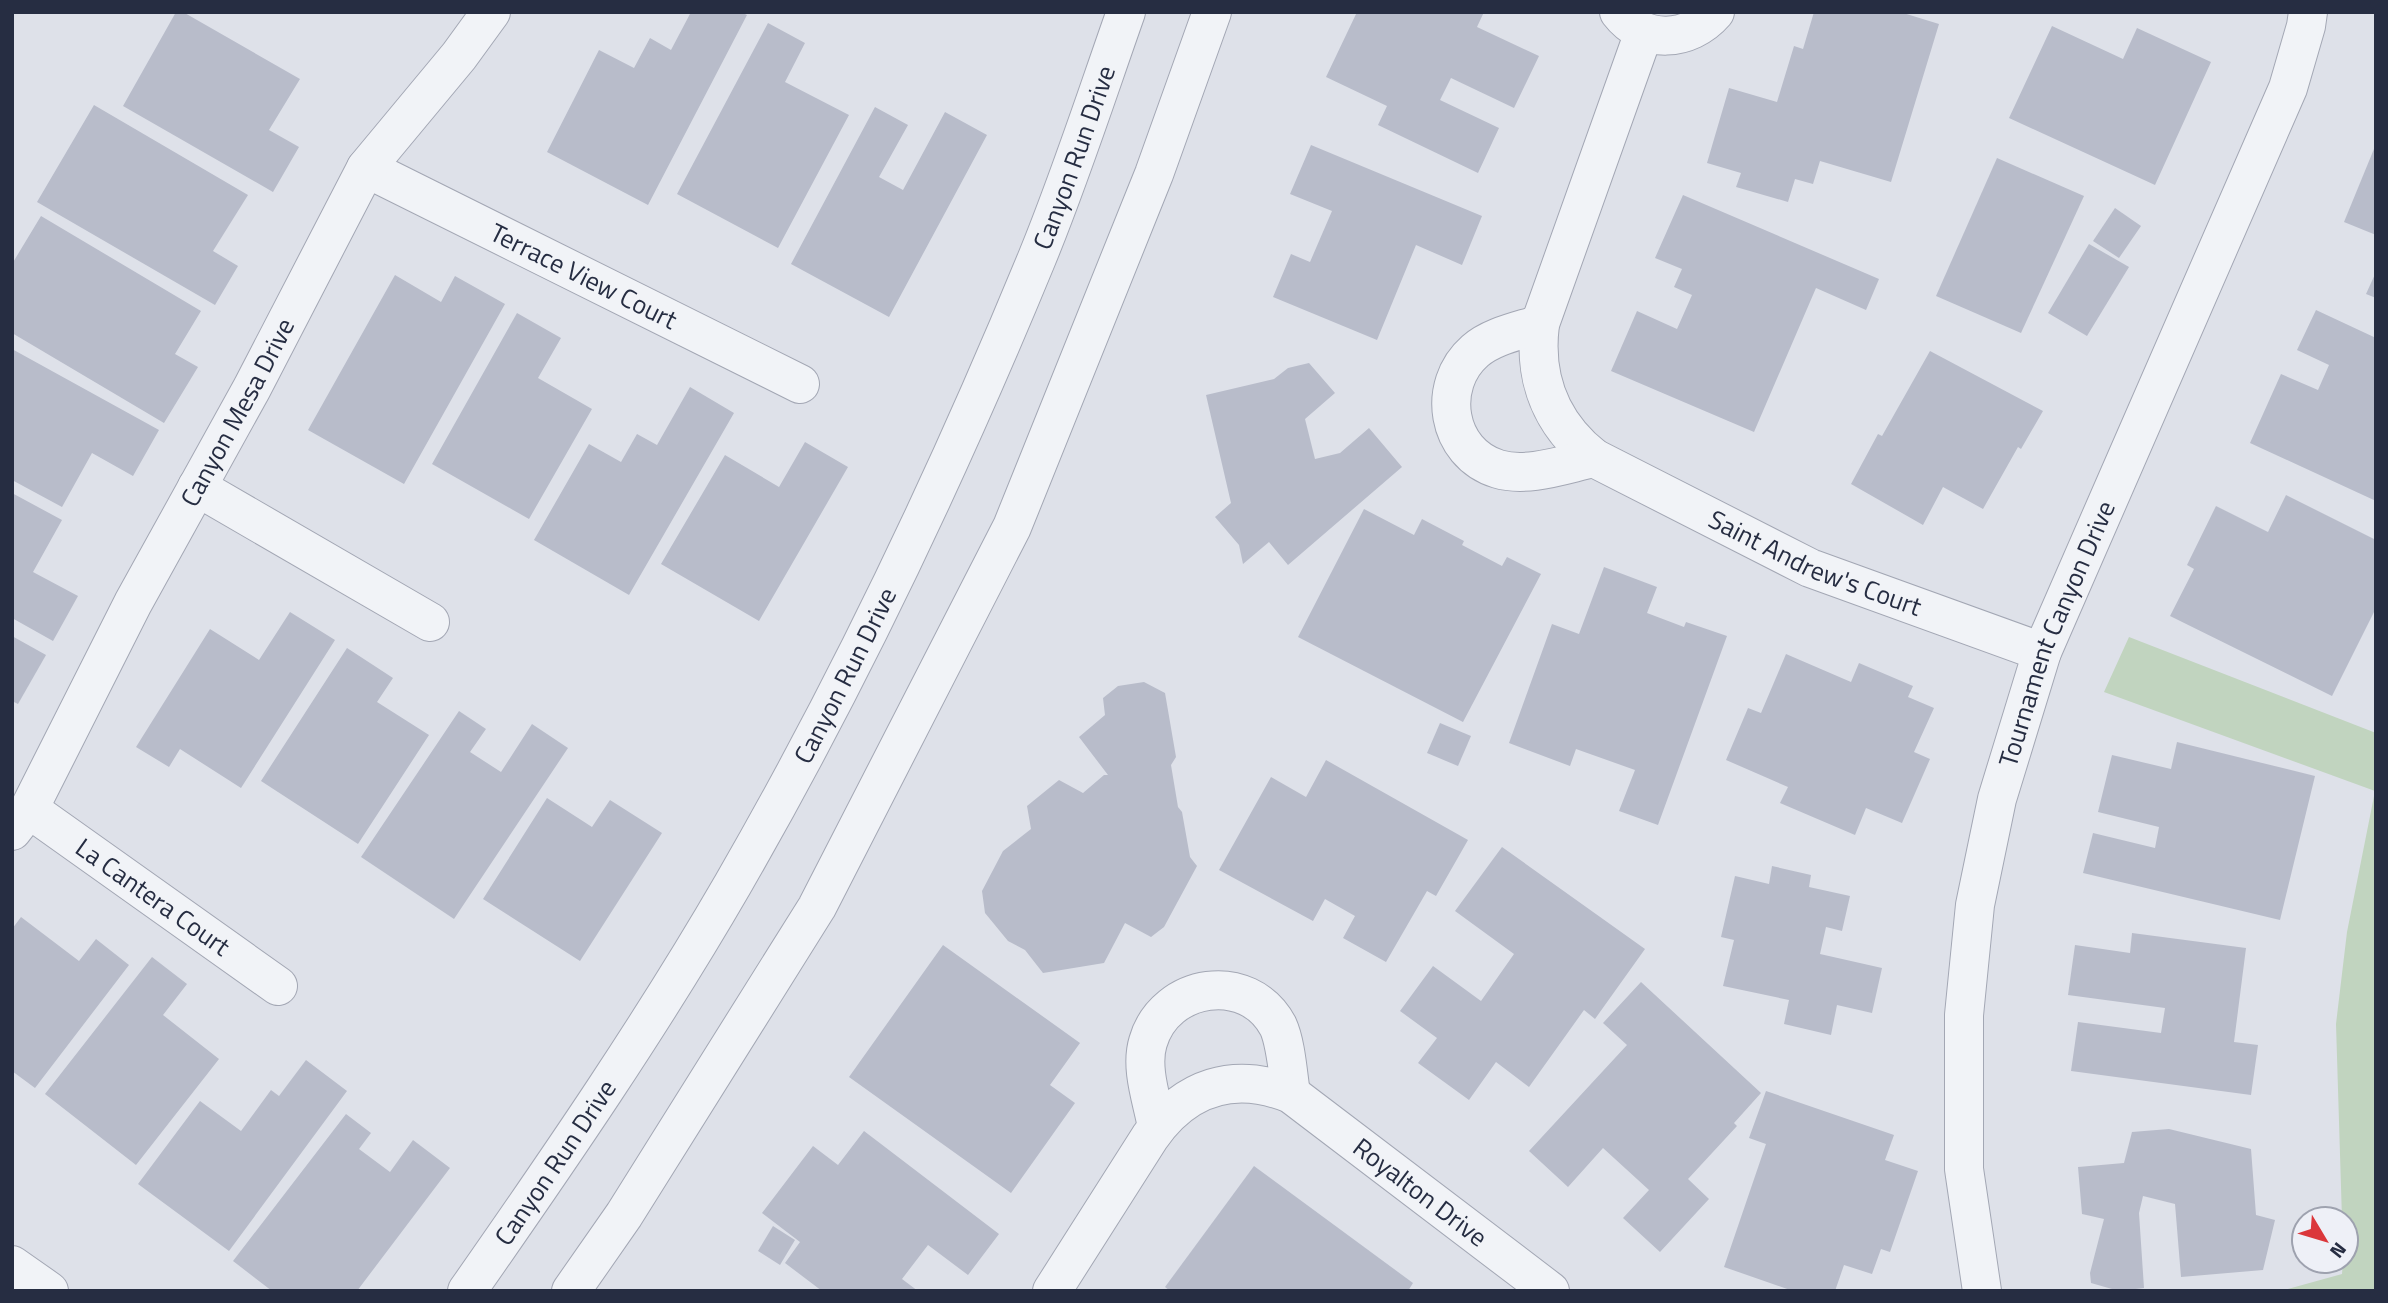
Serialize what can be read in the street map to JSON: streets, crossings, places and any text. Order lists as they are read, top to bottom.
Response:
{
  "streets": {
    "street": [
      "Canyon Run Drive",
      "Terrace View Court",
      "Canyon Mesa Drive",
      "Saint Andrew's Court",
      "Tournament Canyon Drive",
      "La Cantera Court",
      "Royalton Drive"
    ]
  },
  "crossings": [
    ["Terrace View Court", "Canyon Mesa Drive"],
    ["Canyon Mesa Drive", "La Cantera Court"],
    ["Saint Andrew's Court", "Tournament Canyon Drive"]
  ],
  "north": "bottom right"
}
